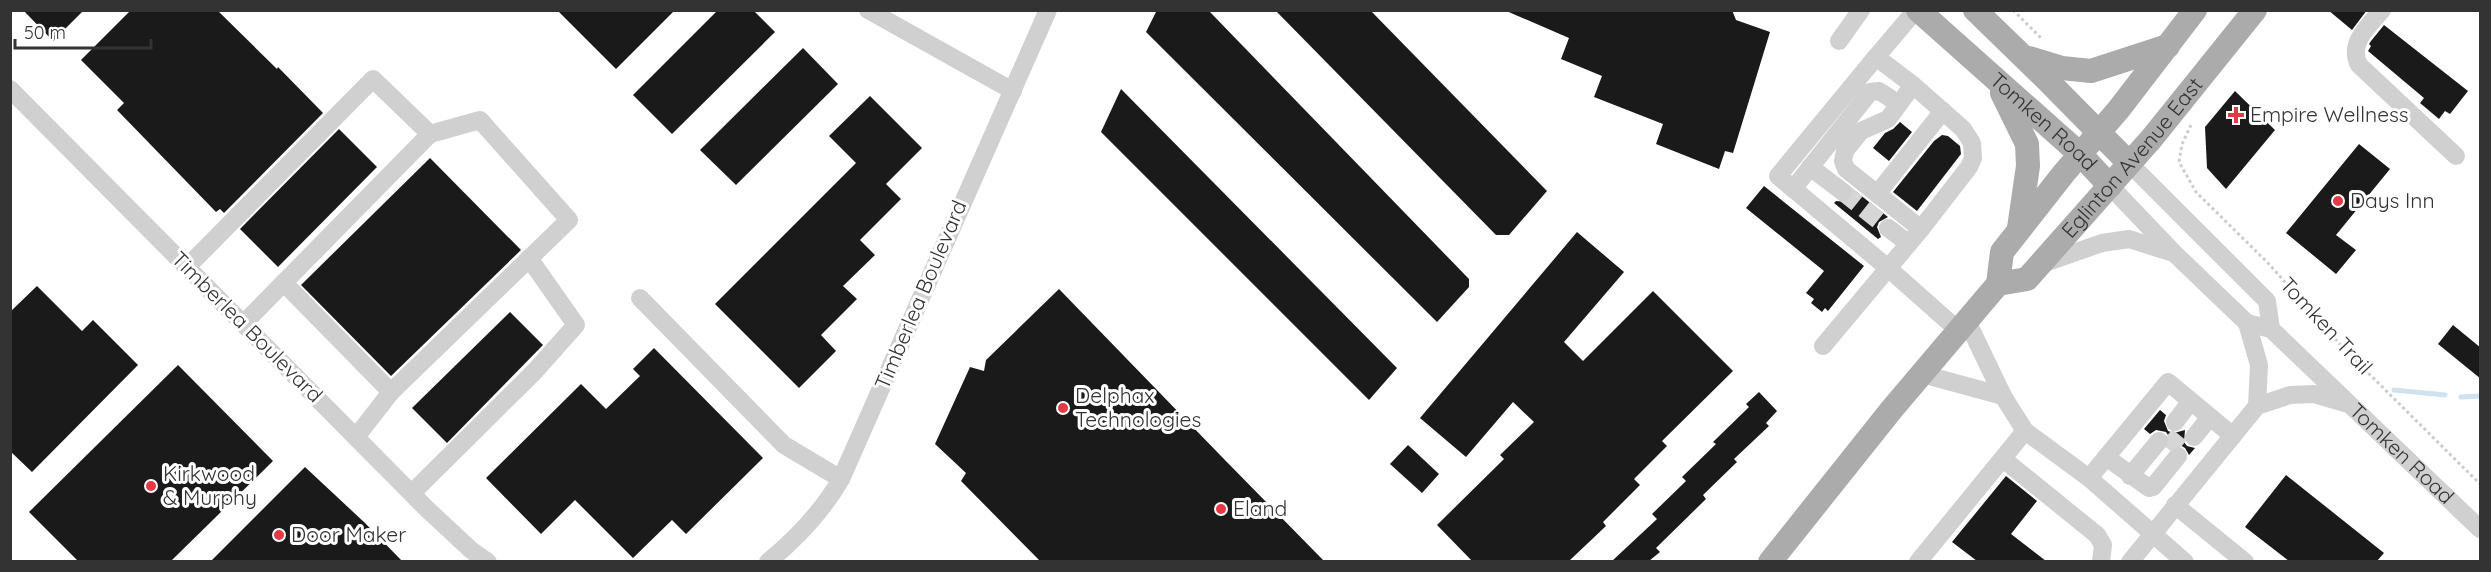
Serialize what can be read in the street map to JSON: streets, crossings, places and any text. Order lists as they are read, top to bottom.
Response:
{
  "streets": {
    "main road": ["Tomken Road", "Eglinton Avenue East"],
    "street": ["Timberlea Boulevard"],
    "path": ["Tomken Trail"]
  },
  "crossings": [
    ["Tomken Road", "Eglinton Avenue East"]
  ],
  "places": {
    "health": ["Empire Wellness"],
    "other": [
      "Days Inn",
      "Delphax Technologies",
      "Kirkwood & Murphy",
      "Eland",
      "Door Maker"
    ]
  },
  "scale_bar": "50 m"
}
